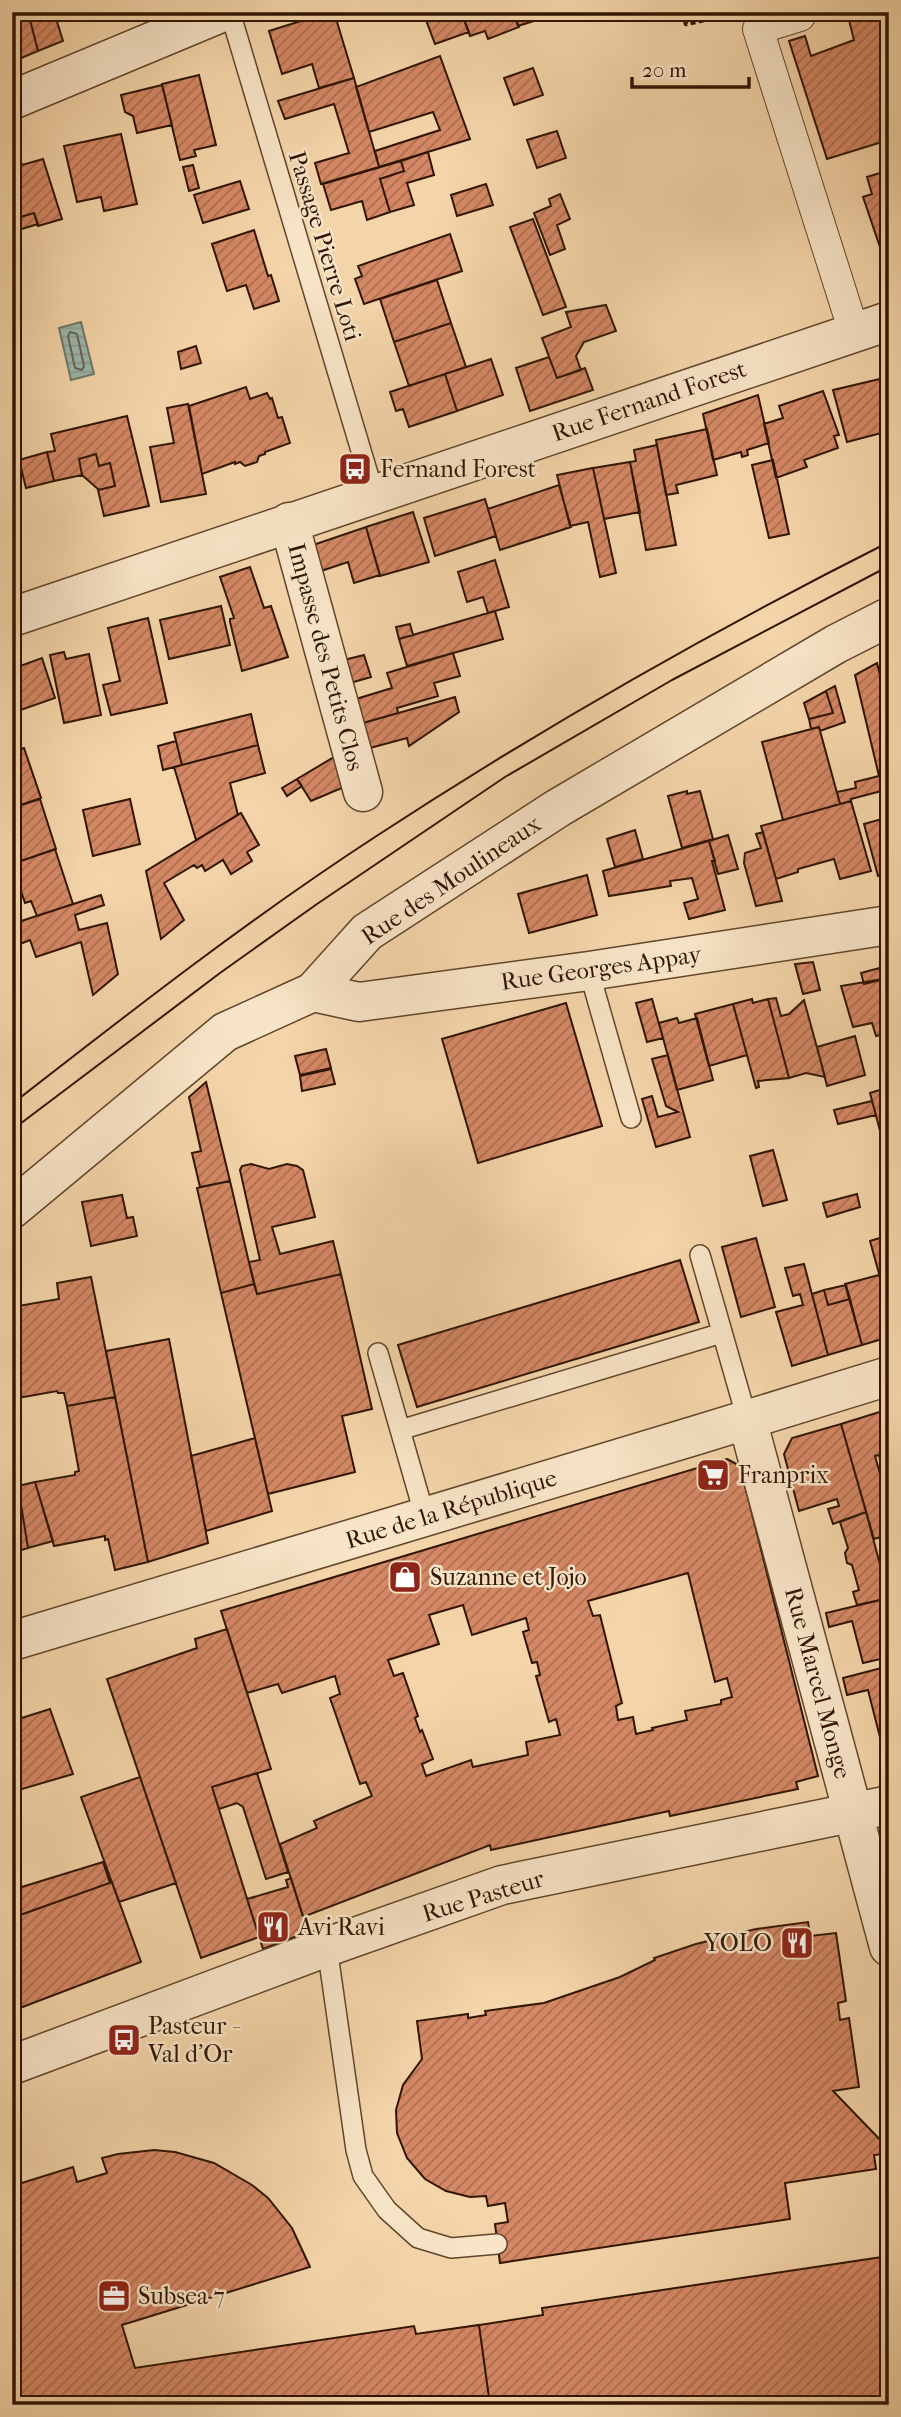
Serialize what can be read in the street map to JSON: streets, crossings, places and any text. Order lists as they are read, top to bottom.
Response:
{
  "streets": {
    "street": [
      "Rue Fernand Forest",
      "Impasse des Petits Clos",
      "Rue des Moulineaux",
      "Rue Georges Appay",
      "Rue de la République",
      "Rue Marcel Monge",
      "Rue Pasteur"
    ],
    "lane": ["Passage Pierre Loti"]
  },
  "crossings": [
    ["Passage Pierre Loti", "Rue Fernand Forest"],
    ["Rue Fernand Forest", "Impasse des Petits Clos"],
    ["Rue des Moulineaux", "Rue Georges Appay"],
    ["Rue de la République", "Rue Marcel Monge"],
    ["Rue Marcel Monge", "Rue Pasteur"]
  ],
  "places": {
    "bus stop": ["Fernand Forest", "Pasteur - Val d'Or"],
    "supermarket": ["Franprix"],
    "shop": ["Suzanne et Jojo"],
    "restaurant": ["Avi Ravi", "YOLO"],
    "office": ["Subsea 7"]
  },
  "scale_bar": "20 m"
}
